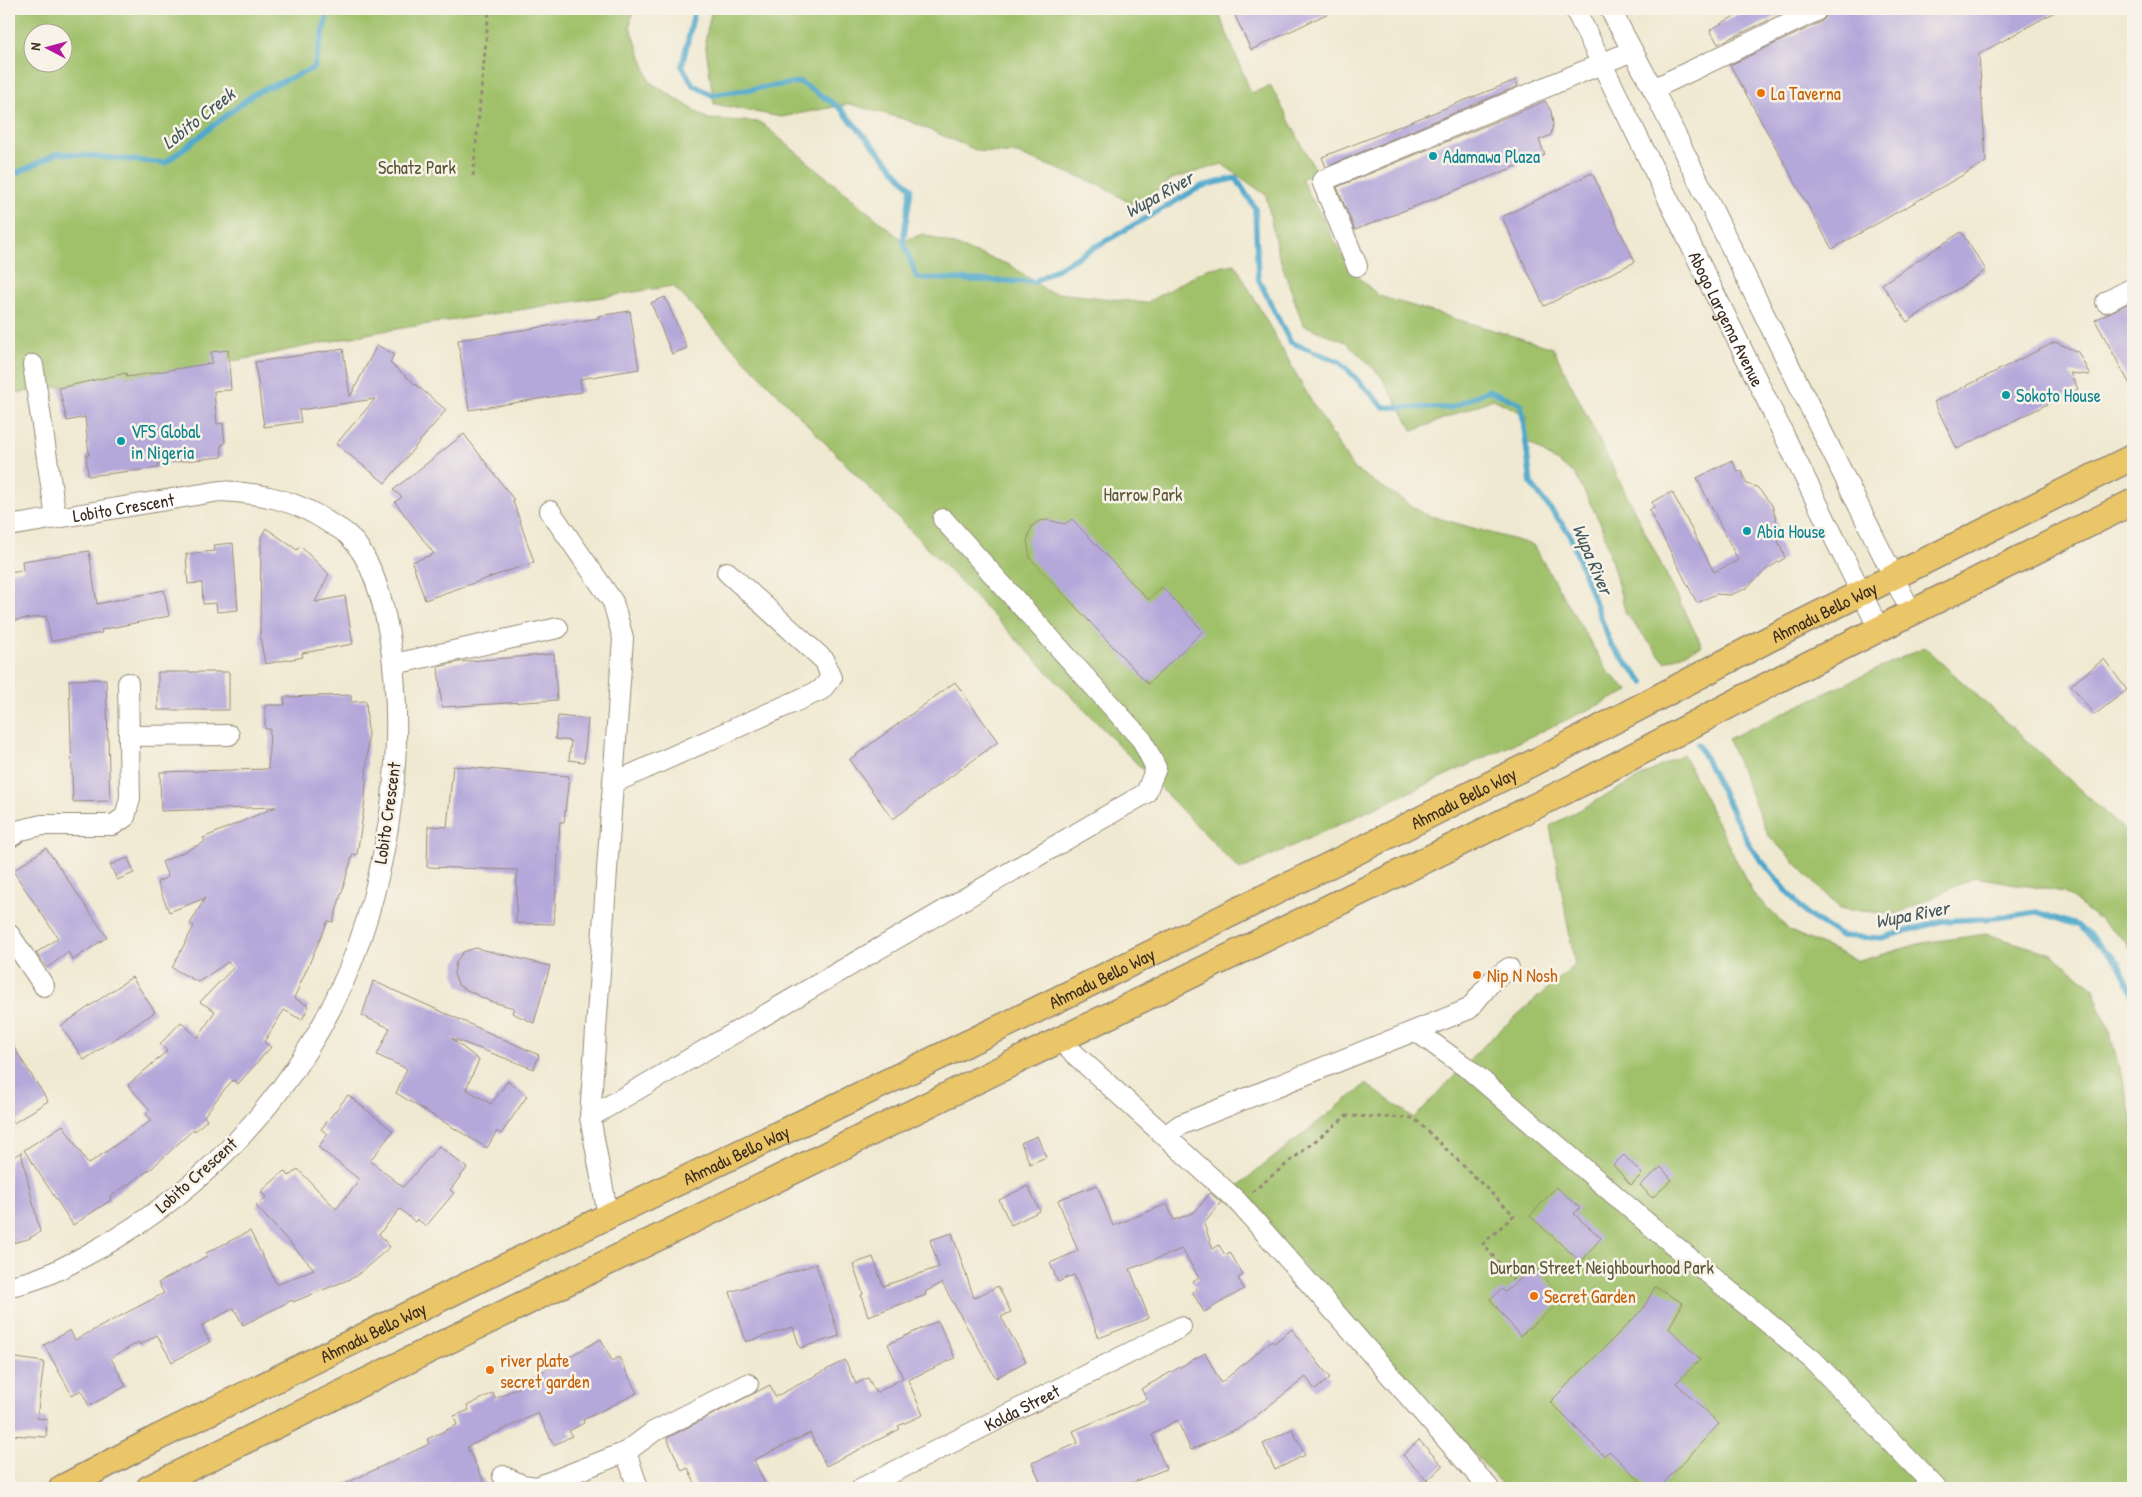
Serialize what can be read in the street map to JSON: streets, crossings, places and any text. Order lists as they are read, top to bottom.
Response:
{
  "streets": {
    "main road": ["Ahmadu Bello Way"],
    "street": ["Abogo Largema Avenue", "Lobito Crescent", "Kolda Street"]
  },
  "crossings": [
    ["Abogo Largema Avenue", "Ahmadu Bello Way"]
  ],
  "water": ["Lobito Creek", "Wupa River"],
  "parks": ["Schatz Park", "Harrow Park", "Durban Street Neighbourhood Park"],
  "places": [
    "La Taverna",
    "Adamawa Plaza",
    "Sokoto House",
    "VFS Global in Nigeria",
    "Abia House",
    "Nip N Nosh",
    "Secret Garden",
    "river plate secret garden"
  ],
  "north": "left"
}
